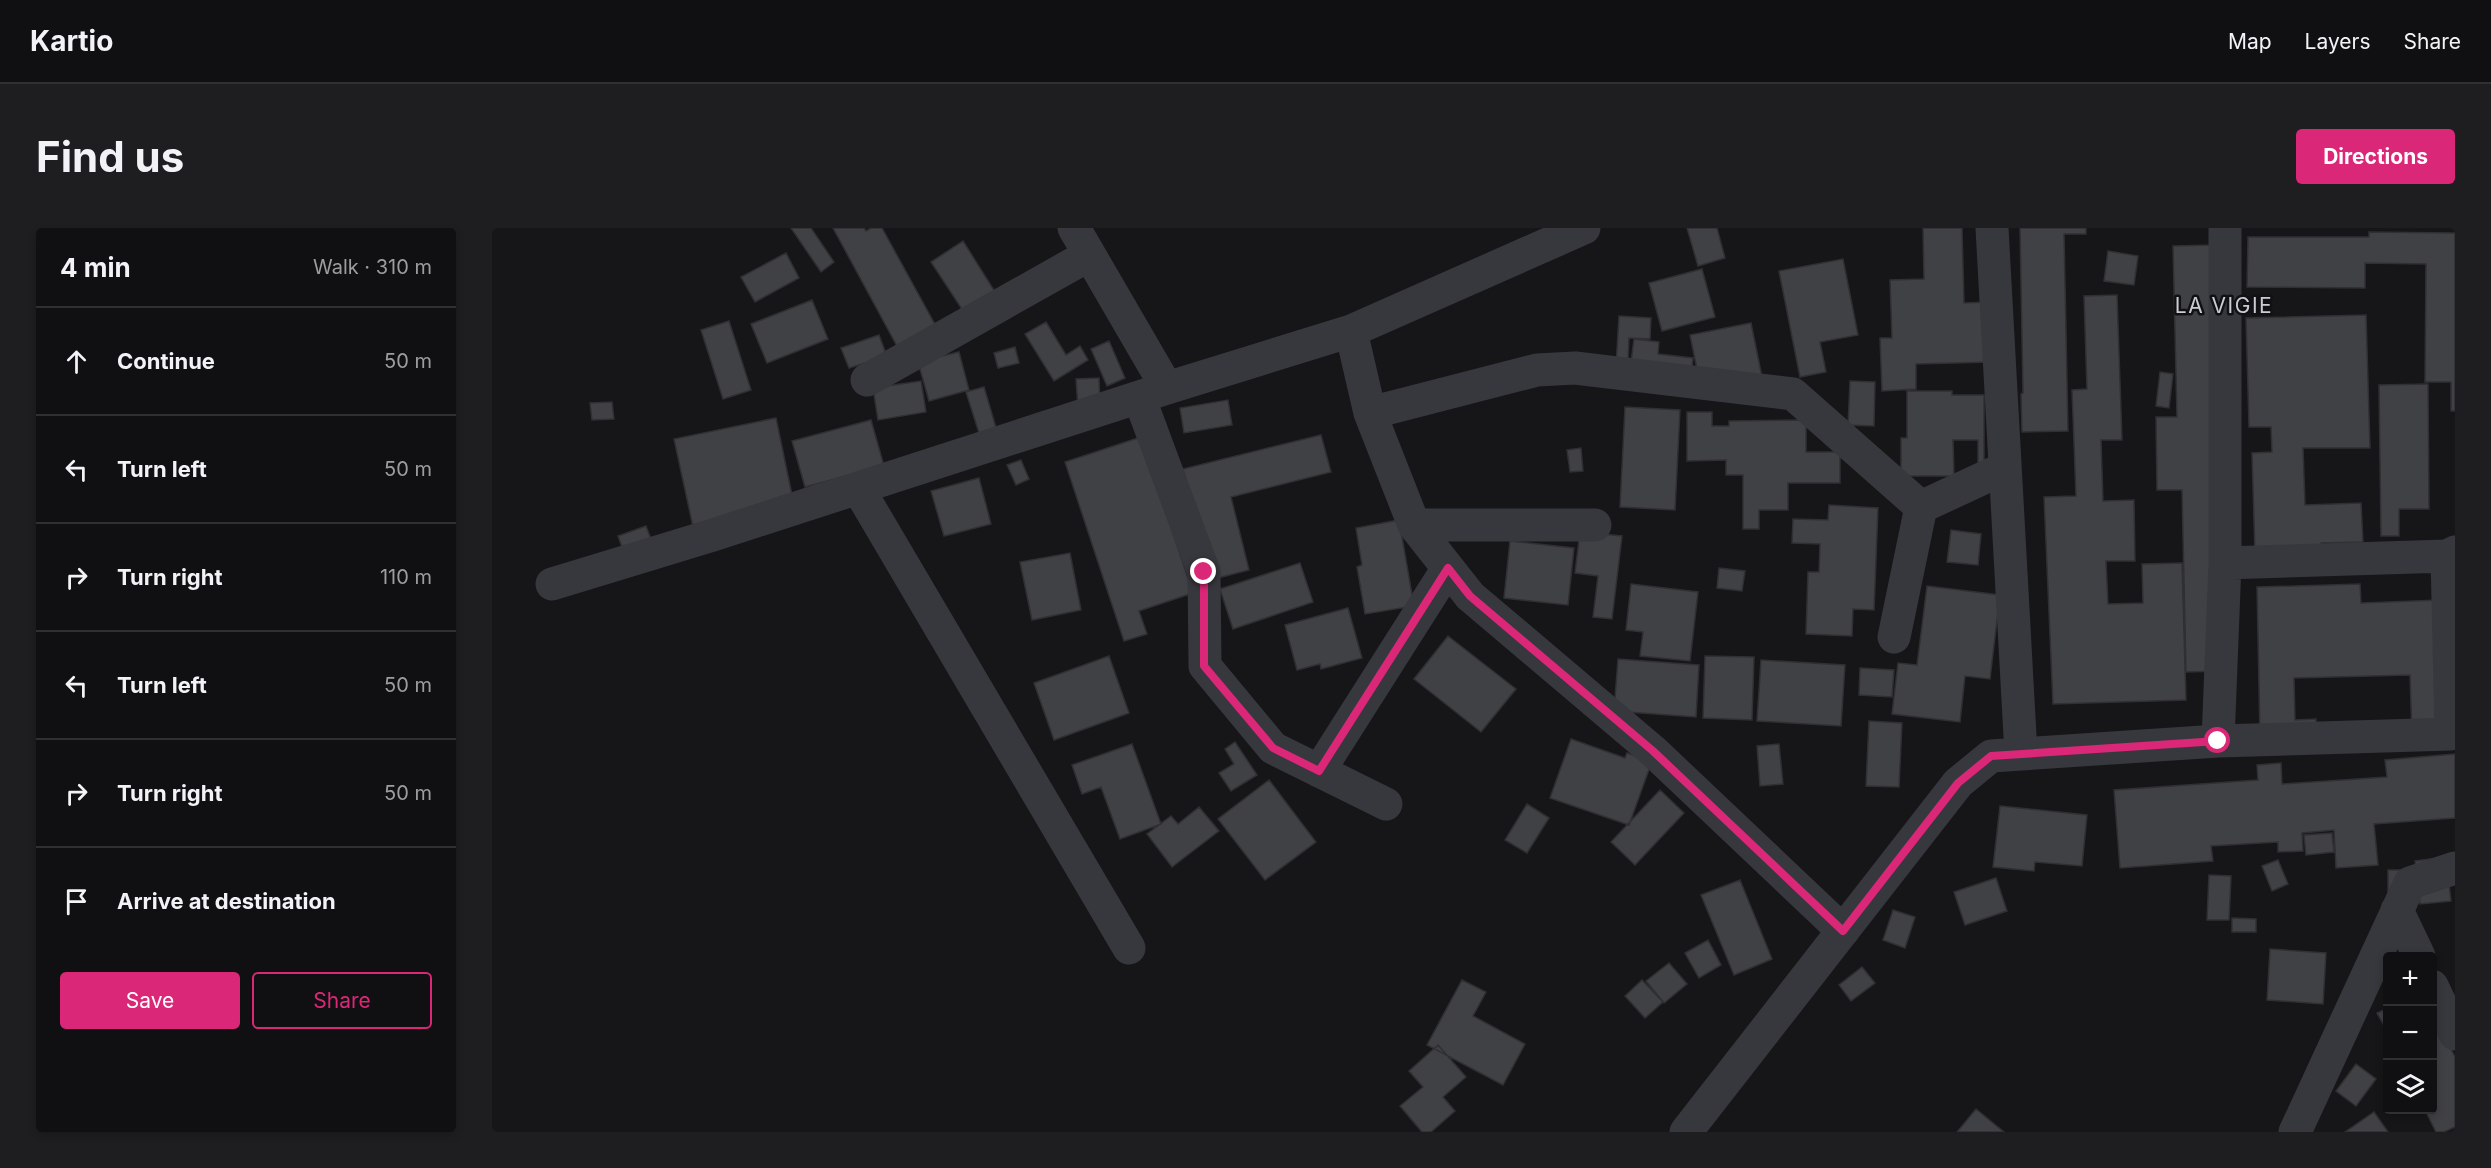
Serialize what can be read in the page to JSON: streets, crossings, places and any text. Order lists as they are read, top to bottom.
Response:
{
  "districts": ["LA VIGIE"],
  "page": {
    "header": "Kartio",
    "nav": ["Map", "Layers", "Share"],
    "buttons": [
      "Directions",
      ["Save", "Share"]
    ],
    "title": "Find us",
    "heading": ["4 min", "Walk · 310 m"],
    "list": [
      ["Continue", "50 m"],
      ["Turn left", "50 m"],
      ["Turn right", "110 m"],
      ["Turn left", "50 m"],
      ["Turn right", "50 m"],
      "Arrive at destination"
    ],
    "map_buttons": ["+", "−"]
  }
}
